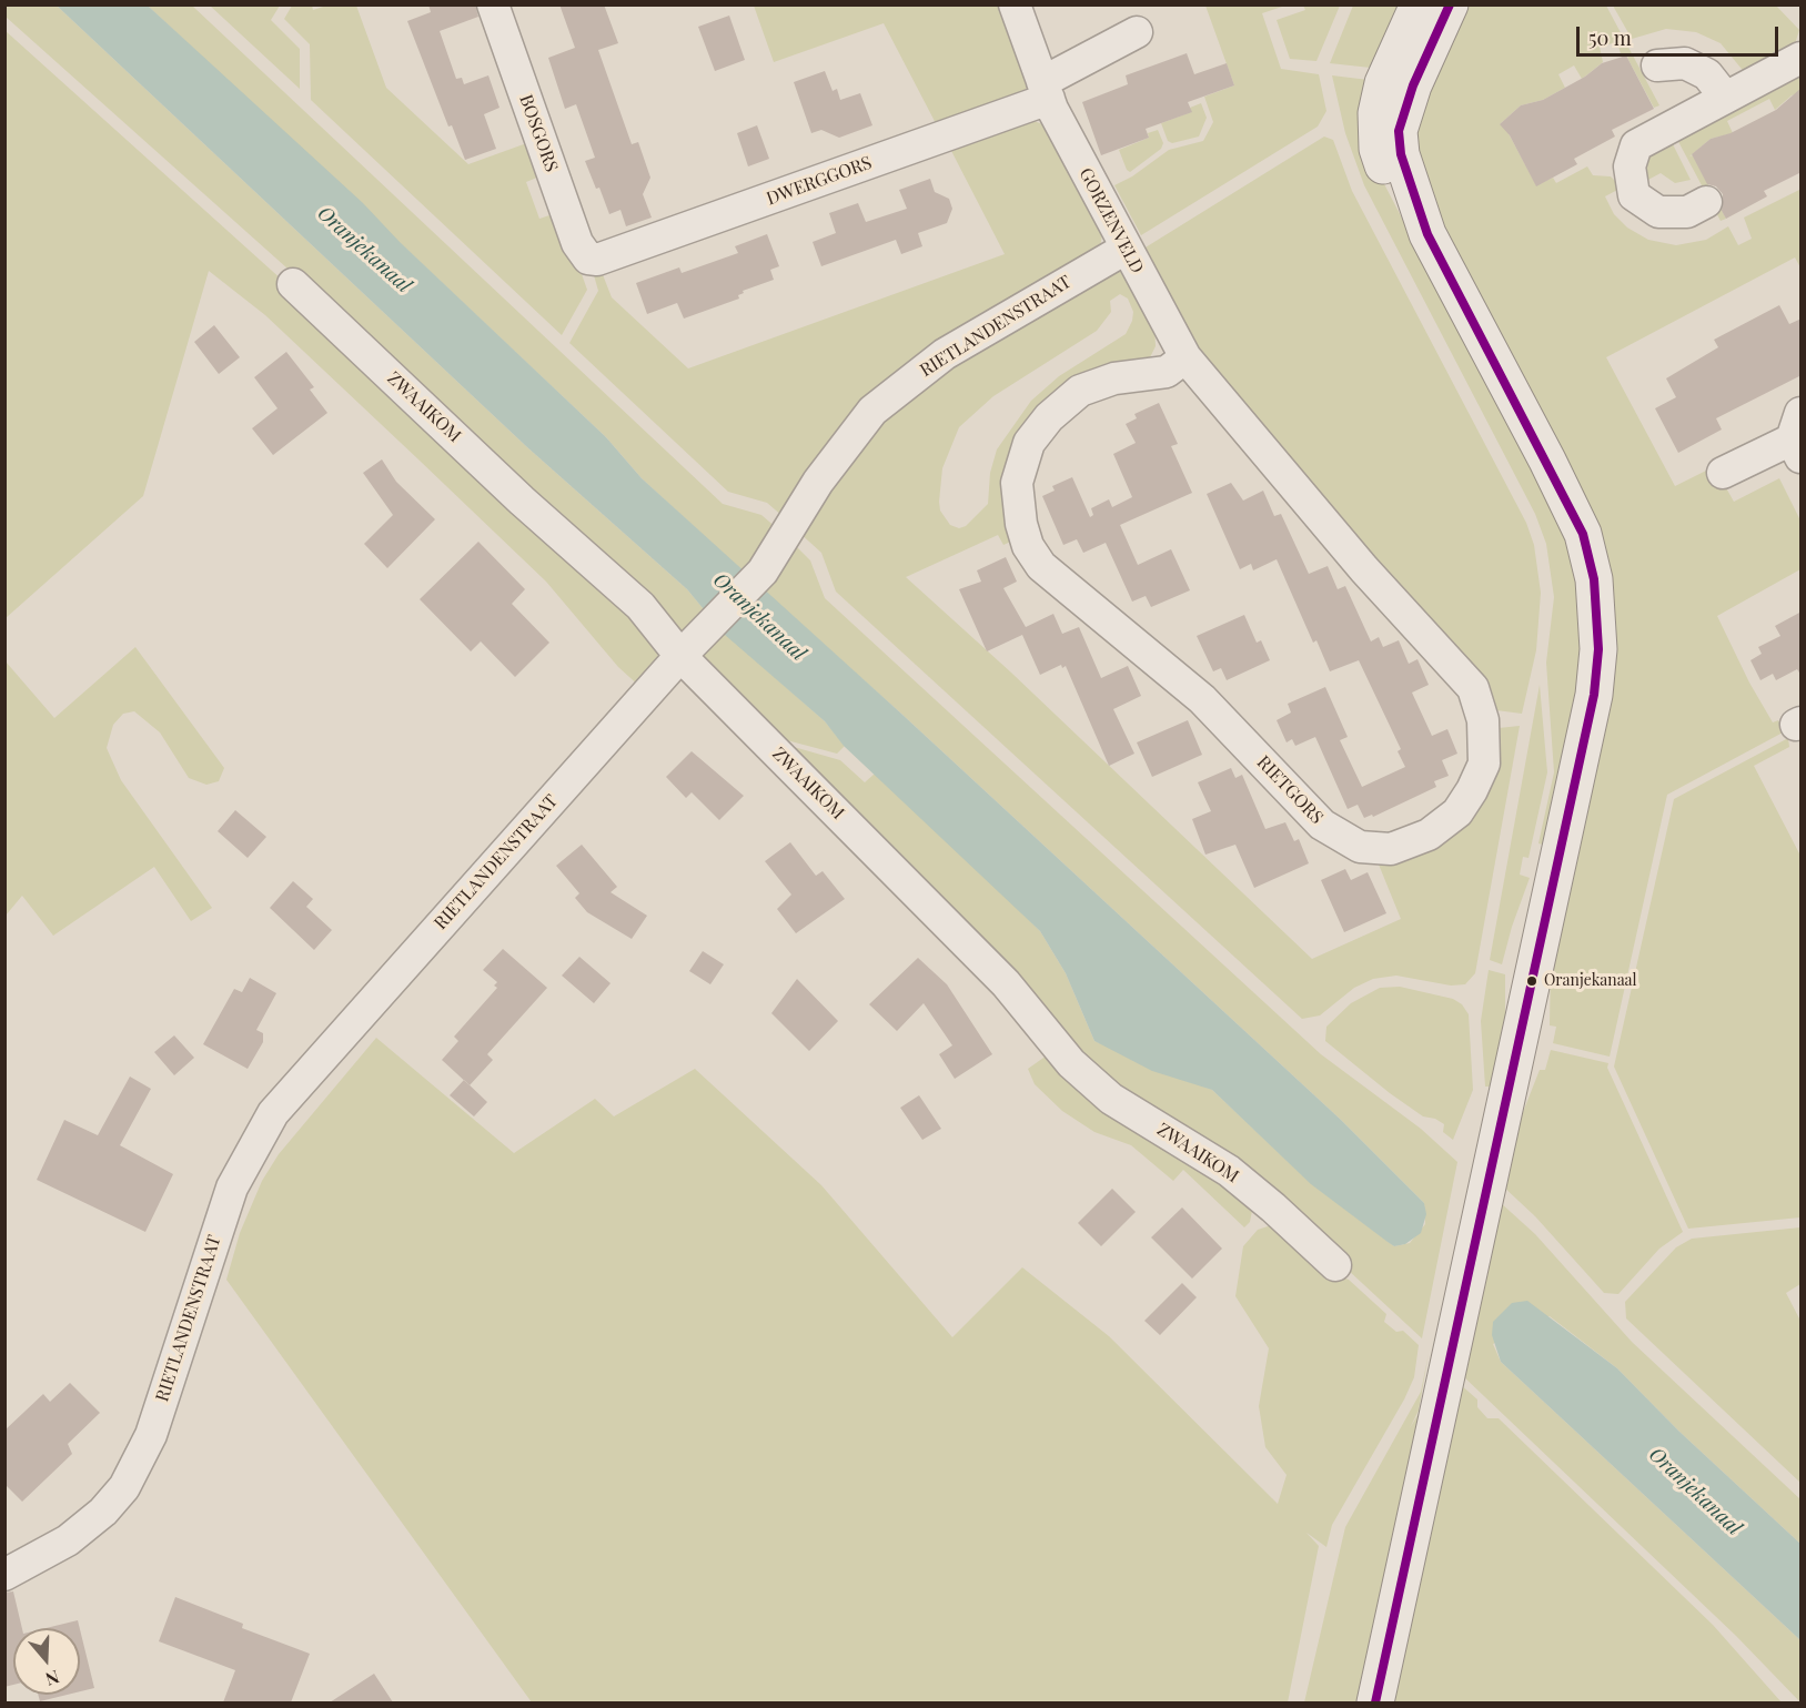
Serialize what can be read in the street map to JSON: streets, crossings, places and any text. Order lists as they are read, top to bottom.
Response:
{
  "streets": {
    "street": [
      "BOSGORS",
      "DWERGGORS",
      "GORZENVELD",
      "RIETLANDENSTRAAT",
      "ZWAAIKOM",
      "RIETGORS"
    ]
  },
  "crossings": [
    ["BOSGORS", "DWERGGORS"],
    ["DWERGGORS", "GORZENVELD"],
    ["GORZENVELD", "RIETLANDENSTRAAT"],
    ["GORZENVELD", "RIETGORS"],
    ["RIETLANDENSTRAAT", "ZWAAIKOM"]
  ],
  "water": ["Oranjekanaal"],
  "places": ["Oranjekanaal"],
  "scale_bar": "50 m",
  "north": "bottom"
}
